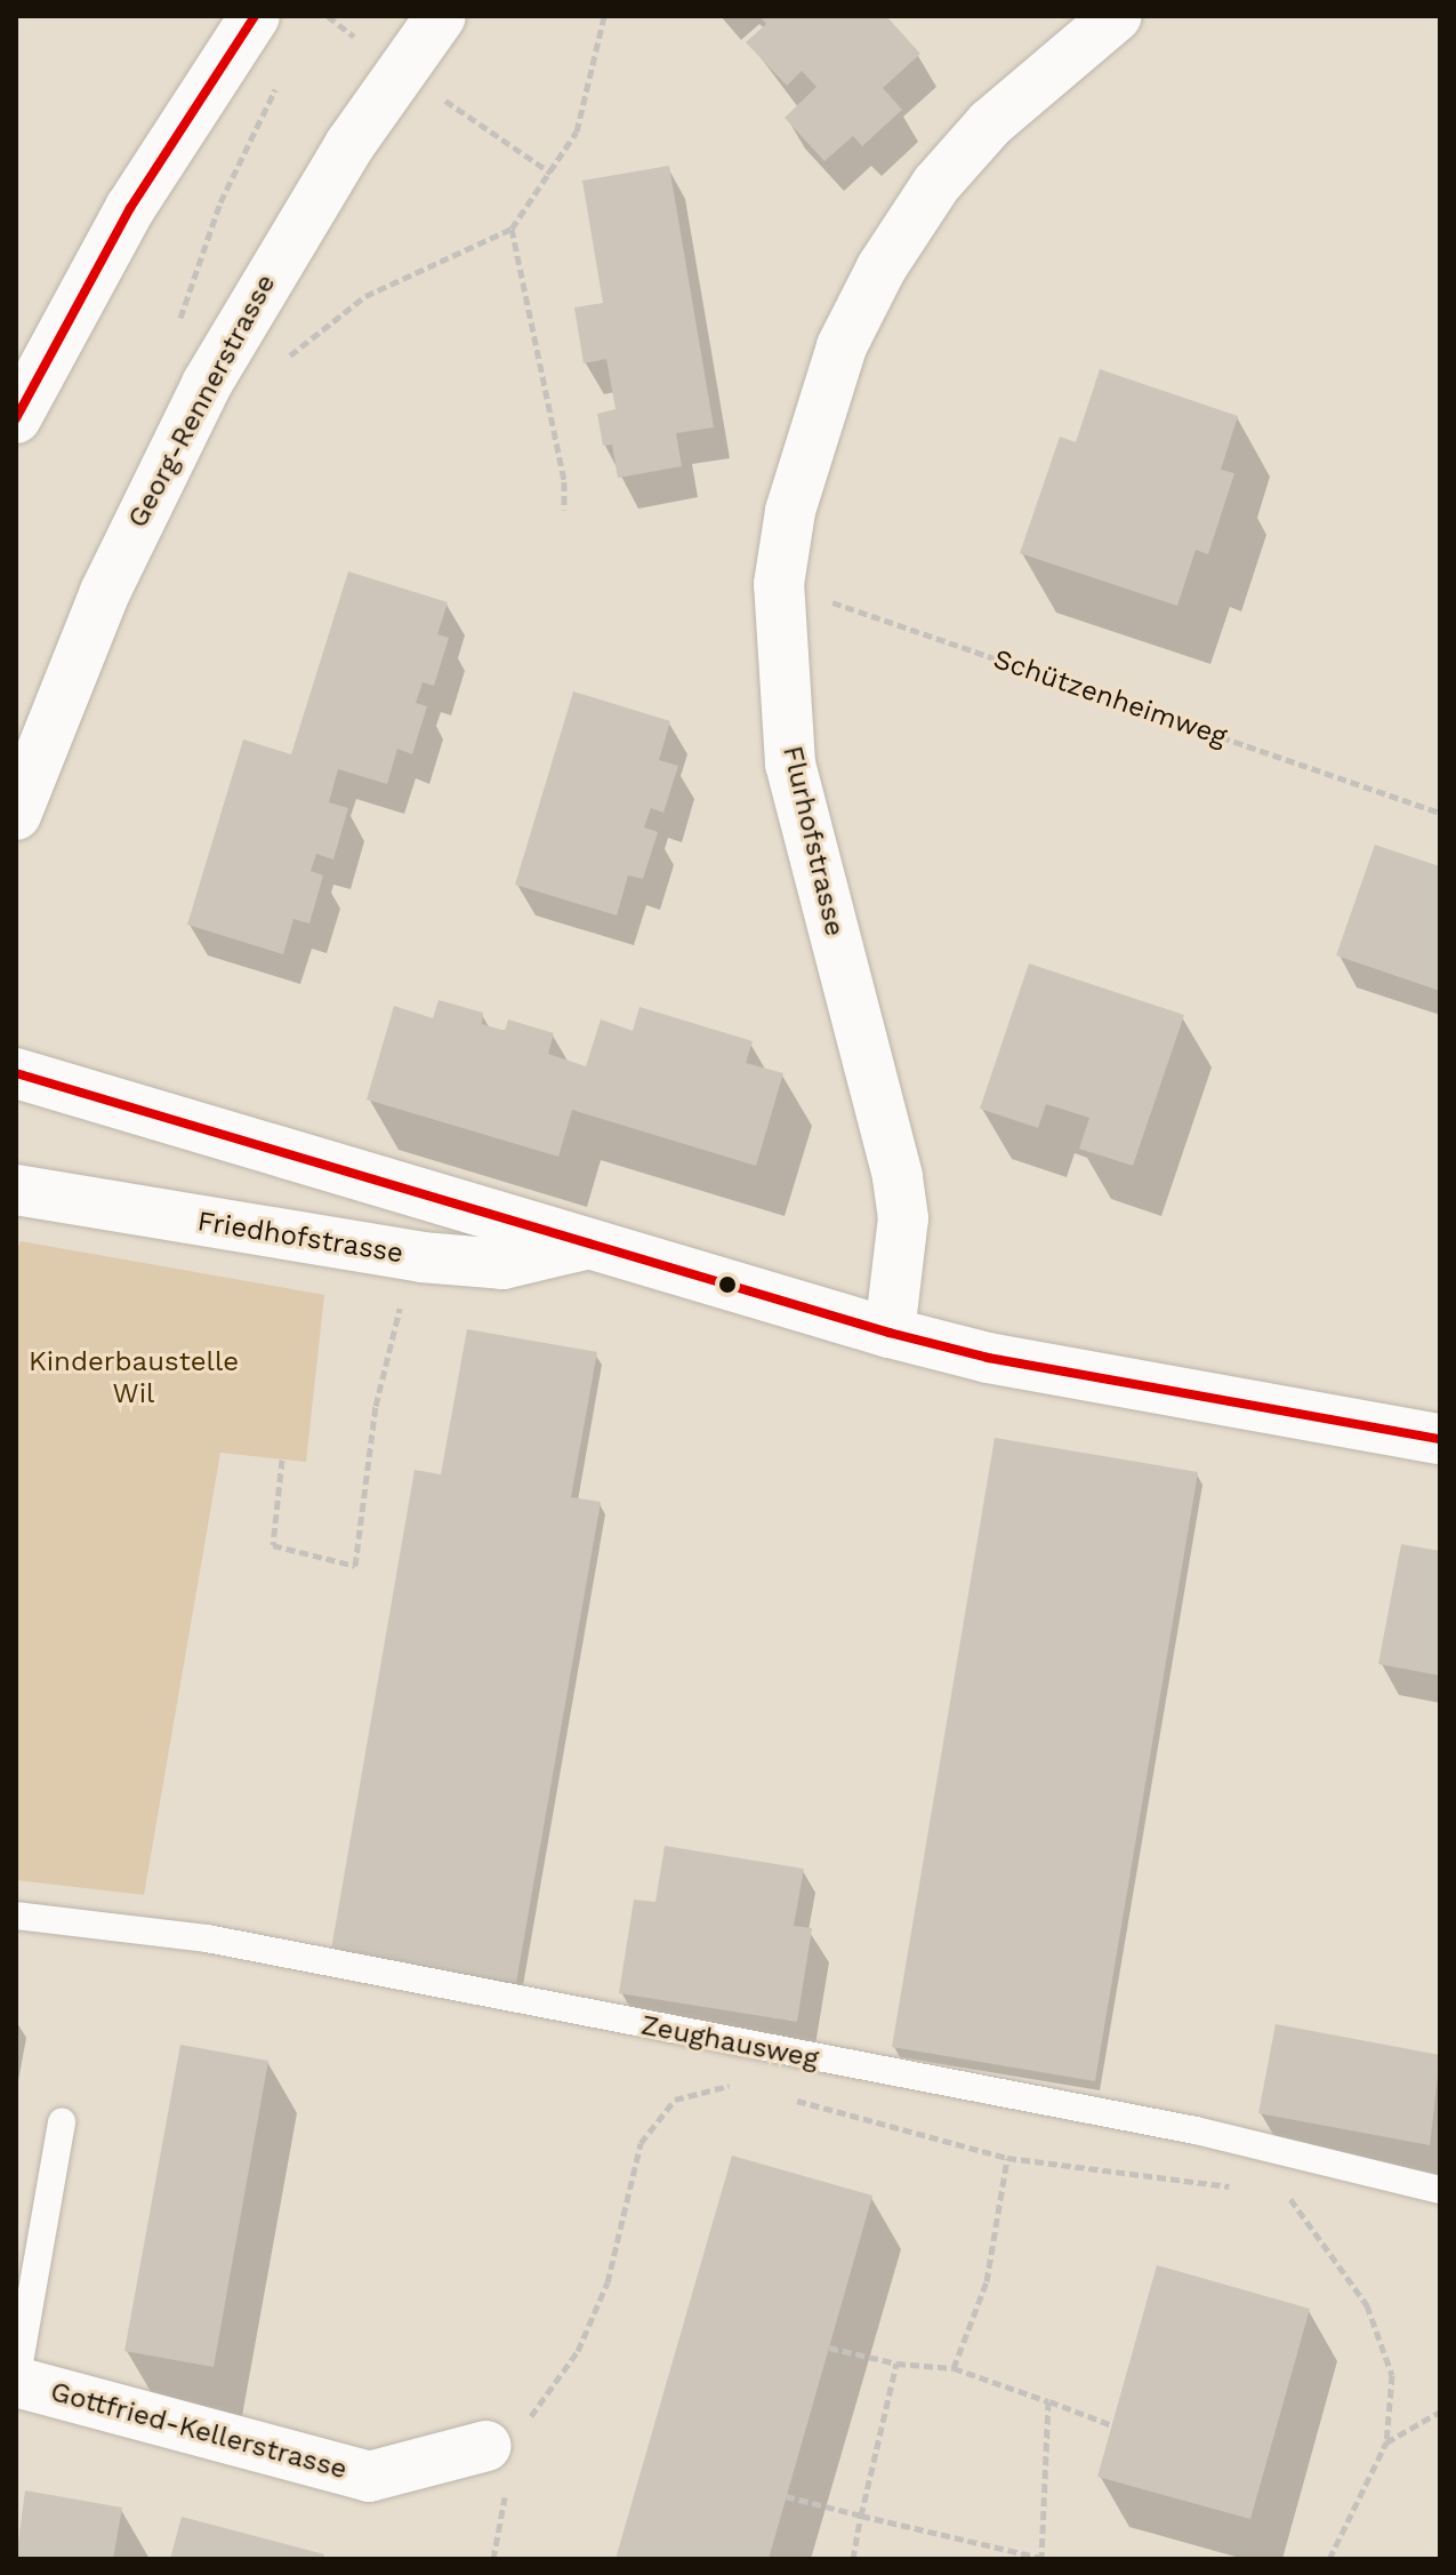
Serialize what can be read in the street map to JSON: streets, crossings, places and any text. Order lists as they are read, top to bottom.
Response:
{
  "streets": {
    "main road": [
      "Georg-Rennerstrasse",
      "Flurhofstrasse",
      "Friedhofstrasse",
      "Gottfried-Kellerstrasse"
    ],
    "lane": ["Zeughausweg"],
    "path": ["Schützenheimweg"]
  },
  "crossings": [
    ["Schützenheimweg", "Flurhofstrasse"]
  ],
  "parks": ["Kinderbaustelle Wil"]
}
